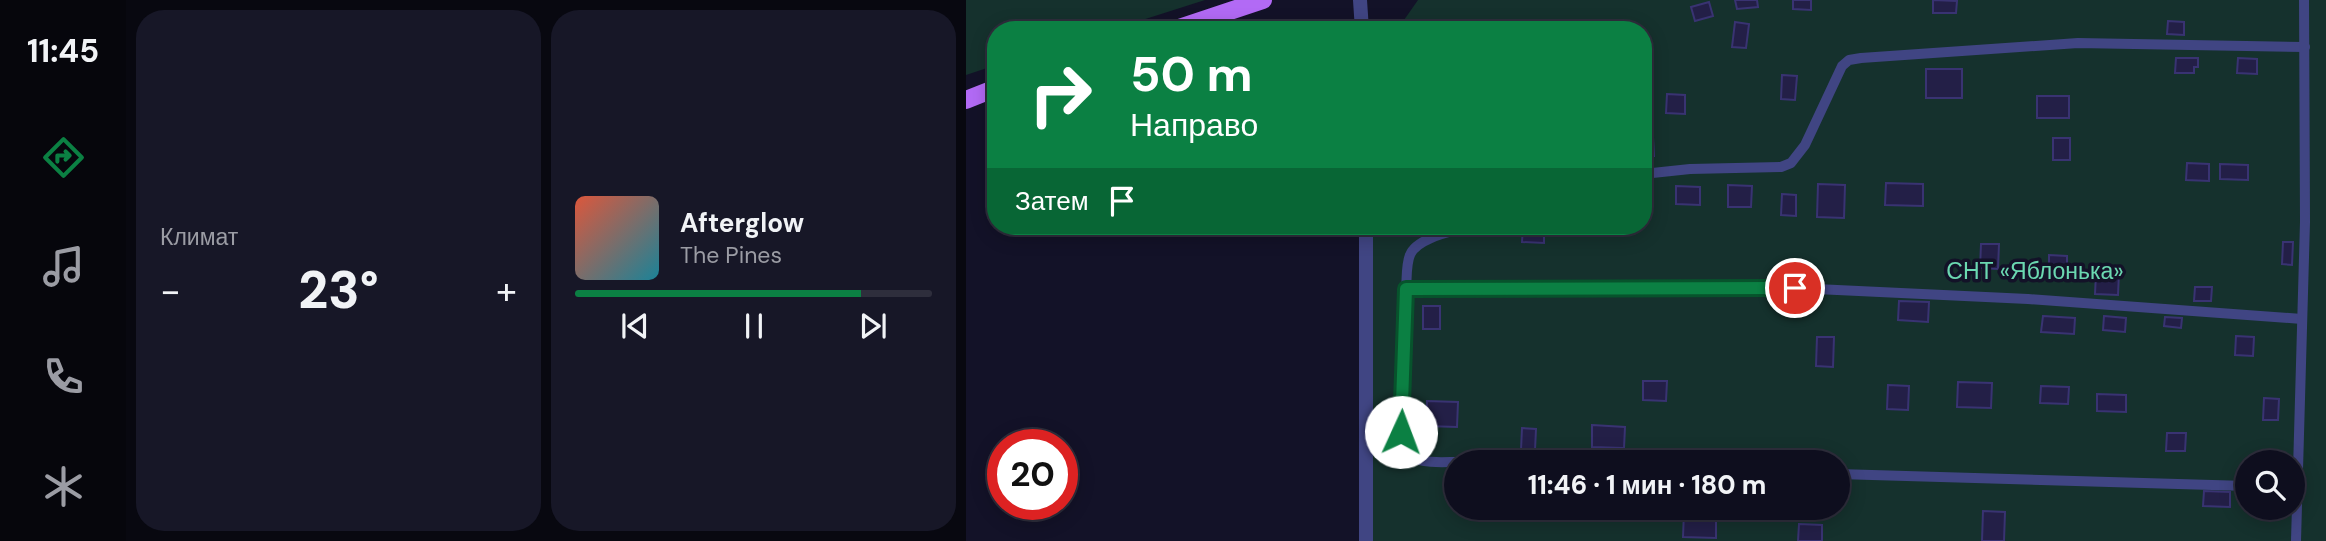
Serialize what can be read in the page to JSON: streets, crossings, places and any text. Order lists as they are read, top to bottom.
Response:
{
  "parks": ["СНТ «Яблонька»"],
  "page": {
    "tabs": "11:45",
    "tile": "Климат",
    "turn": ["50 m", "Направо"],
    "then": "Затем",
    "song": ["Afterglow", "The Pines"],
    "heat": ["−", "23°", "+"],
    "limit": "20",
    "trip": "11:46 · 1 мин · 180 m"
  }
}
